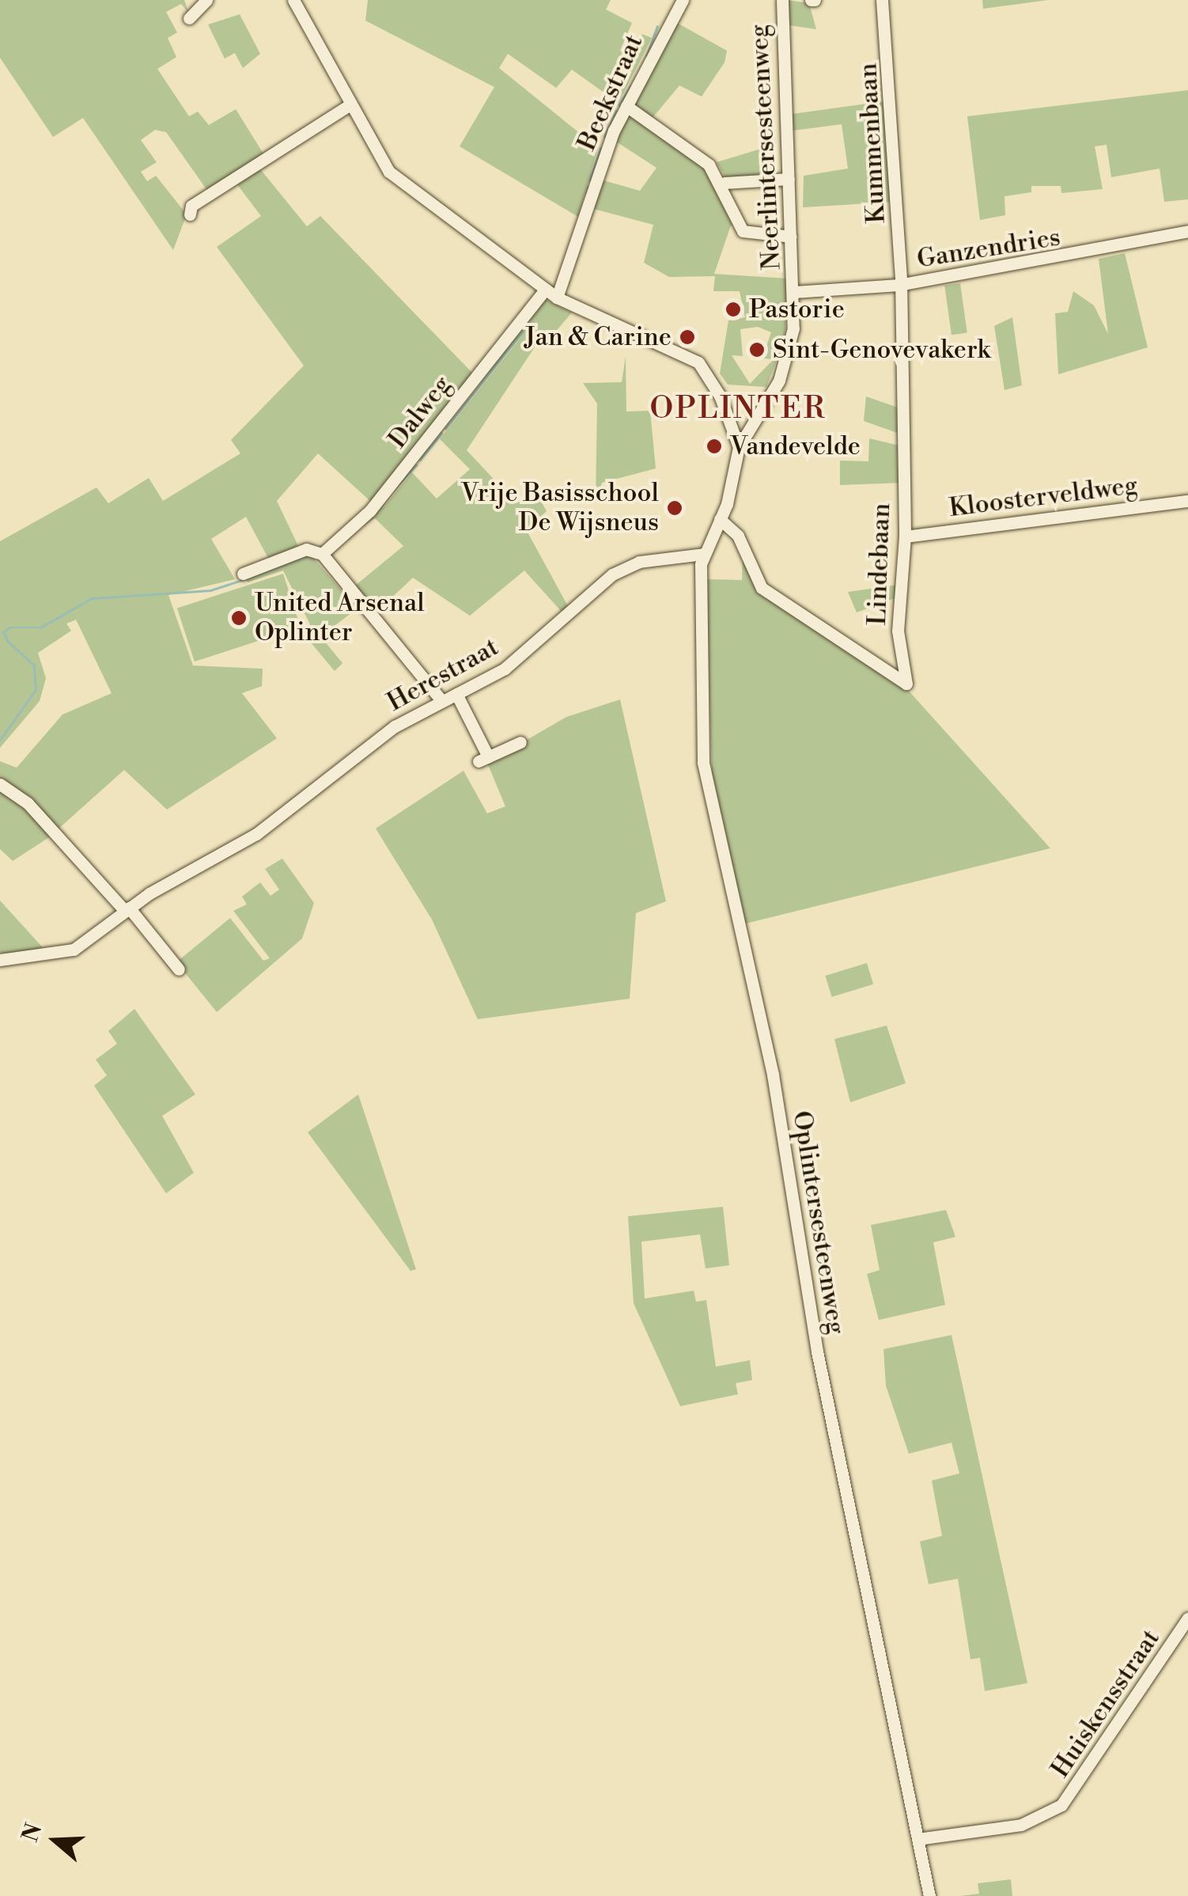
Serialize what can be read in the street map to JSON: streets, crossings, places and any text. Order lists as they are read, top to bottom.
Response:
{
  "streets": {
    "street": [
      "Beekstraat",
      "Kummenbaan",
      "Neerlintersesteenweg",
      "Ganzendries",
      "Dalweg",
      "Kloosterveldweg",
      "Lindebaan",
      "Herestraat",
      "Oplintersesteenweg",
      "Huiskensstraat"
    ]
  },
  "crossings": [
    ["Kummenbaan", "Ganzendries"],
    ["Kummenbaan", "Lindebaan"],
    ["Neerlintersesteenweg", "Ganzendries"],
    ["Neerlintersesteenweg", "Lindebaan"],
    ["Neerlintersesteenweg", "Herestraat"],
    ["Neerlintersesteenweg", "Oplintersesteenweg"],
    ["Ganzendries", "Lindebaan"],
    ["Kloosterveldweg", "Lindebaan"],
    ["Herestraat", "Oplintersesteenweg"],
    ["Oplintersesteenweg", "Huiskensstraat"]
  ],
  "districts": ["OPLINTER"],
  "places": [
    "Pastorie",
    "Jan & Carine",
    "Sint-Genovevakerk",
    "Vandevelde",
    "Vrije Basisschool De Wijsneus",
    "United Arsenal Oplinter"
  ],
  "north": "left"
}
